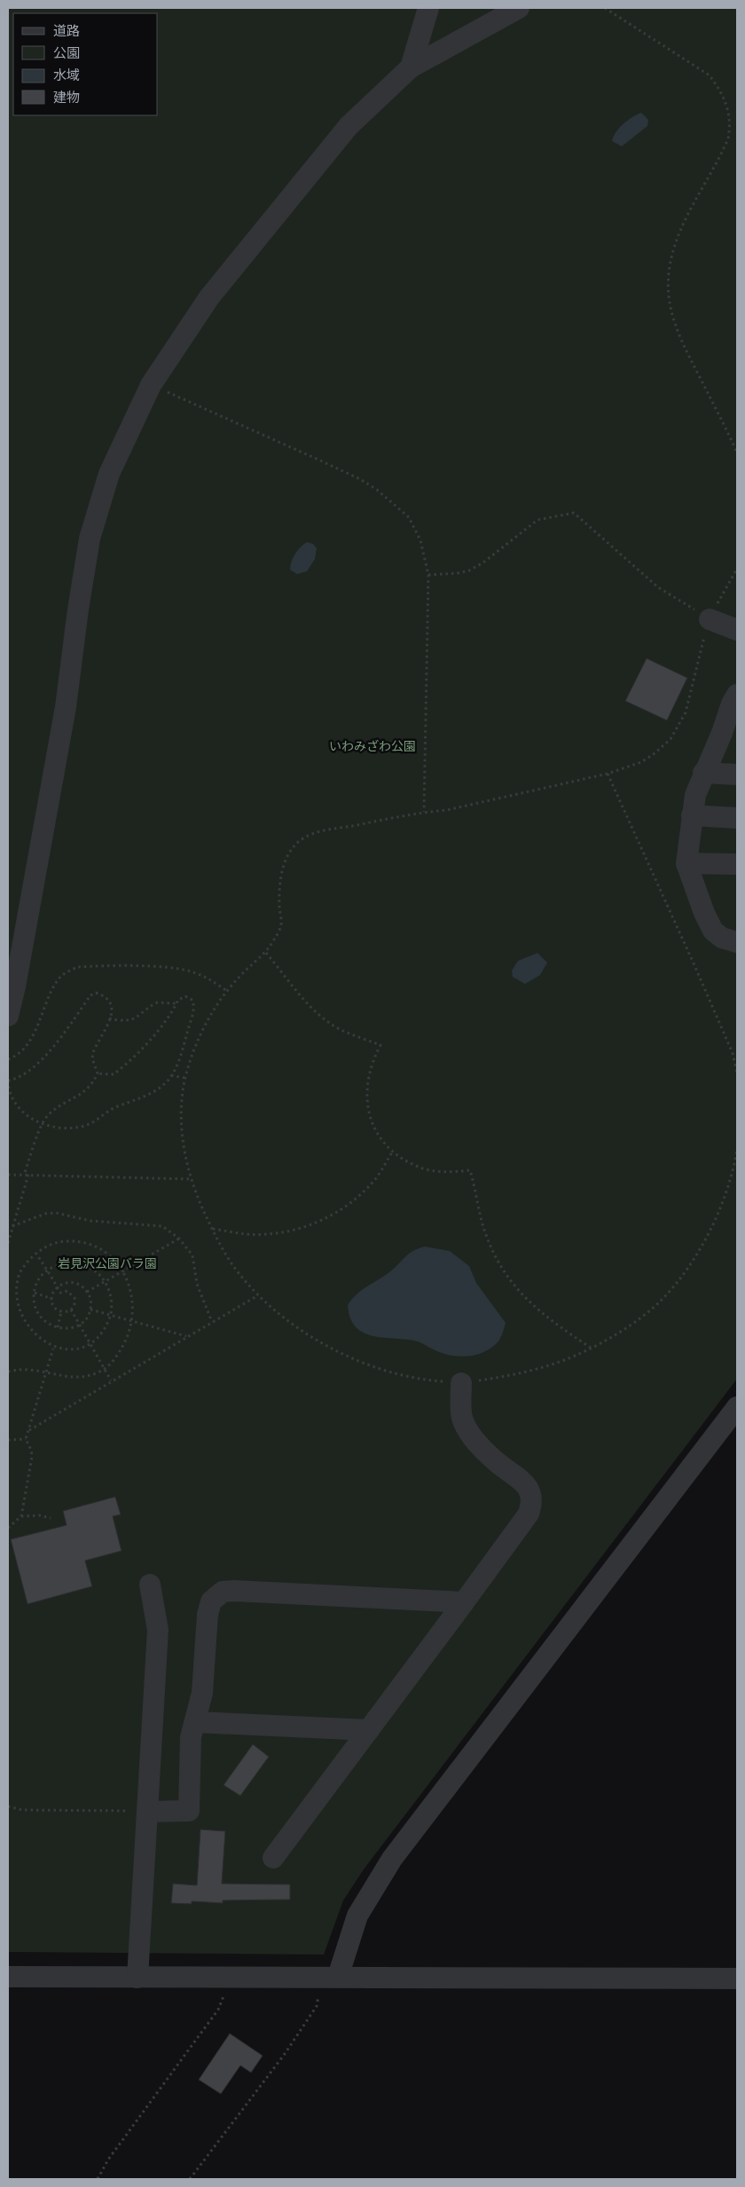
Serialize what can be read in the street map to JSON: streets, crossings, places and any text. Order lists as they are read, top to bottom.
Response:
{
  "parks": ["いわみざわ公園", "岩見沢公園バラ園"],
  "legend": [
    "道路",
    "公園",
    "水域",
    "建物"
  ]
}
